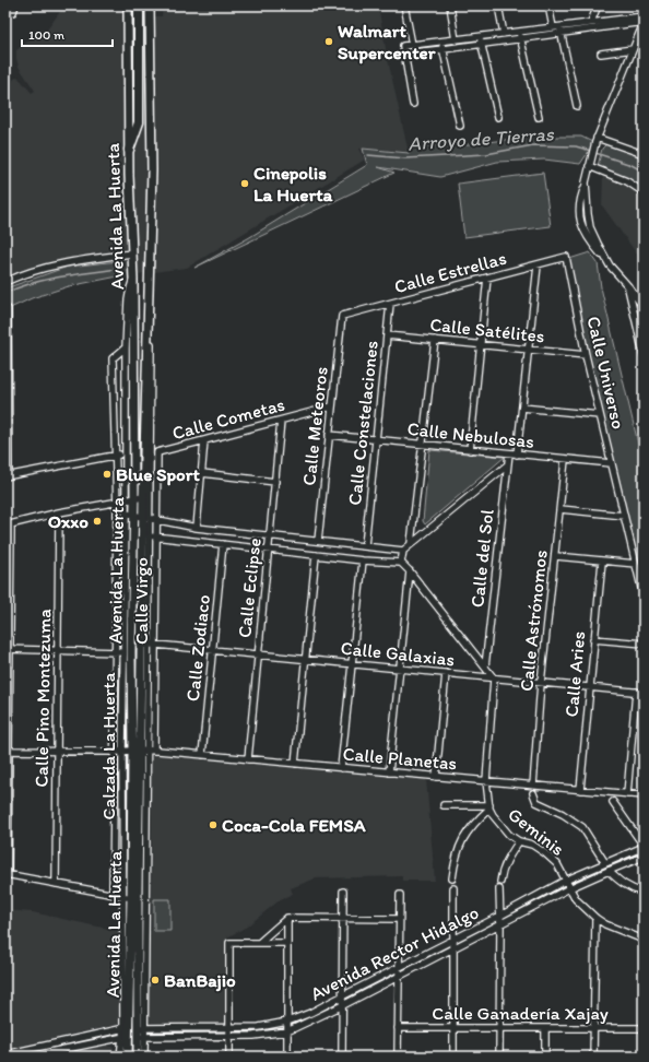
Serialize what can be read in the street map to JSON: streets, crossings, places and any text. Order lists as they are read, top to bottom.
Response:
{
  "streets": {
    "main road": ["Avenida La Huerta"],
    "street": [
      "Calle Estrellas",
      "Calle Satélites",
      "Calle Universo",
      "Calle Cometas",
      "Calle Constelaciones",
      "Calle Meteoros",
      "Calle Nebulosas",
      "Calle del Sol",
      "Calle Eclipse",
      "Calle Virgo",
      "Calle Astrónomos",
      "Calle Zodiaco",
      "Calle Galaxias",
      "Calle Aries",
      "Calle Pino Montezuma",
      "Calzada La Huerta",
      "Calle Planetas",
      "Geminis",
      "Avenida Rector Hidalgo",
      "Calle Ganadería Xajay"
    ]
  },
  "crossings": [
    ["Avenida La Huerta", "Calle Virgo"],
    ["Avenida La Huerta", "Calle Galaxias"],
    ["Avenida La Huerta", "Calzada La Huerta"],
    ["Avenida La Huerta", "Calle Planetas"],
    ["Avenida La Huerta", "Avenida Rector Hidalgo"],
    ["Calle Estrellas", "Calle Universo"],
    ["Calle Estrellas", "Calle Constelaciones"],
    ["Calle Estrellas", "Calle Meteoros"],
    ["Calle Satélites", "Calle Universo"],
    ["Calle Satélites", "Calle Constelaciones"],
    ["Calle Universo", "Calle Nebulosas"],
    ["Calle Cometas", "Calle Meteoros"],
    ["Calle Cometas", "Calle Eclipse"],
    ["Calle Cometas", "Calle Virgo"],
    ["Calle Constelaciones", "Calle Nebulosas"],
    ["Calle Meteoros", "Calle Nebulosas"],
    ["Calle Nebulosas", "Calle del Sol"],
    ["Calle Nebulosas", "Calle Astrónomos"],
    ["Calle Eclipse", "Calle Galaxias"],
    ["Calle Eclipse", "Calle Planetas"],
    ["Calle Virgo", "Calle Galaxias"],
    ["Calle Virgo", "Calle Planetas"],
    ["Calle Astrónomos", "Calle Galaxias"],
    ["Calle Astrónomos", "Calle Planetas"],
    ["Calle Zodiaco", "Calle Galaxias"],
    ["Calle Zodiaco", "Calle Planetas"],
    ["Calle Galaxias", "Calle Aries"],
    ["Calle Galaxias", "Geminis"],
    ["Calle Aries", "Calle Planetas"],
    ["Calle Pino Montezuma", "Calle Planetas"],
    ["Calzada La Huerta", "Calle Planetas"],
    ["Calle Planetas", "Geminis"],
    ["Geminis", "Avenida Rector Hidalgo"]
  ],
  "water": ["Arroyo de Tierras"],
  "places": [
    "Walmart Supercenter",
    "Cinepolis La Huerta",
    "Blue Sport",
    "Oxxo",
    "Coca-Cola FEMSA",
    "BanBajio"
  ],
  "scale_bar": "100 m"
}
